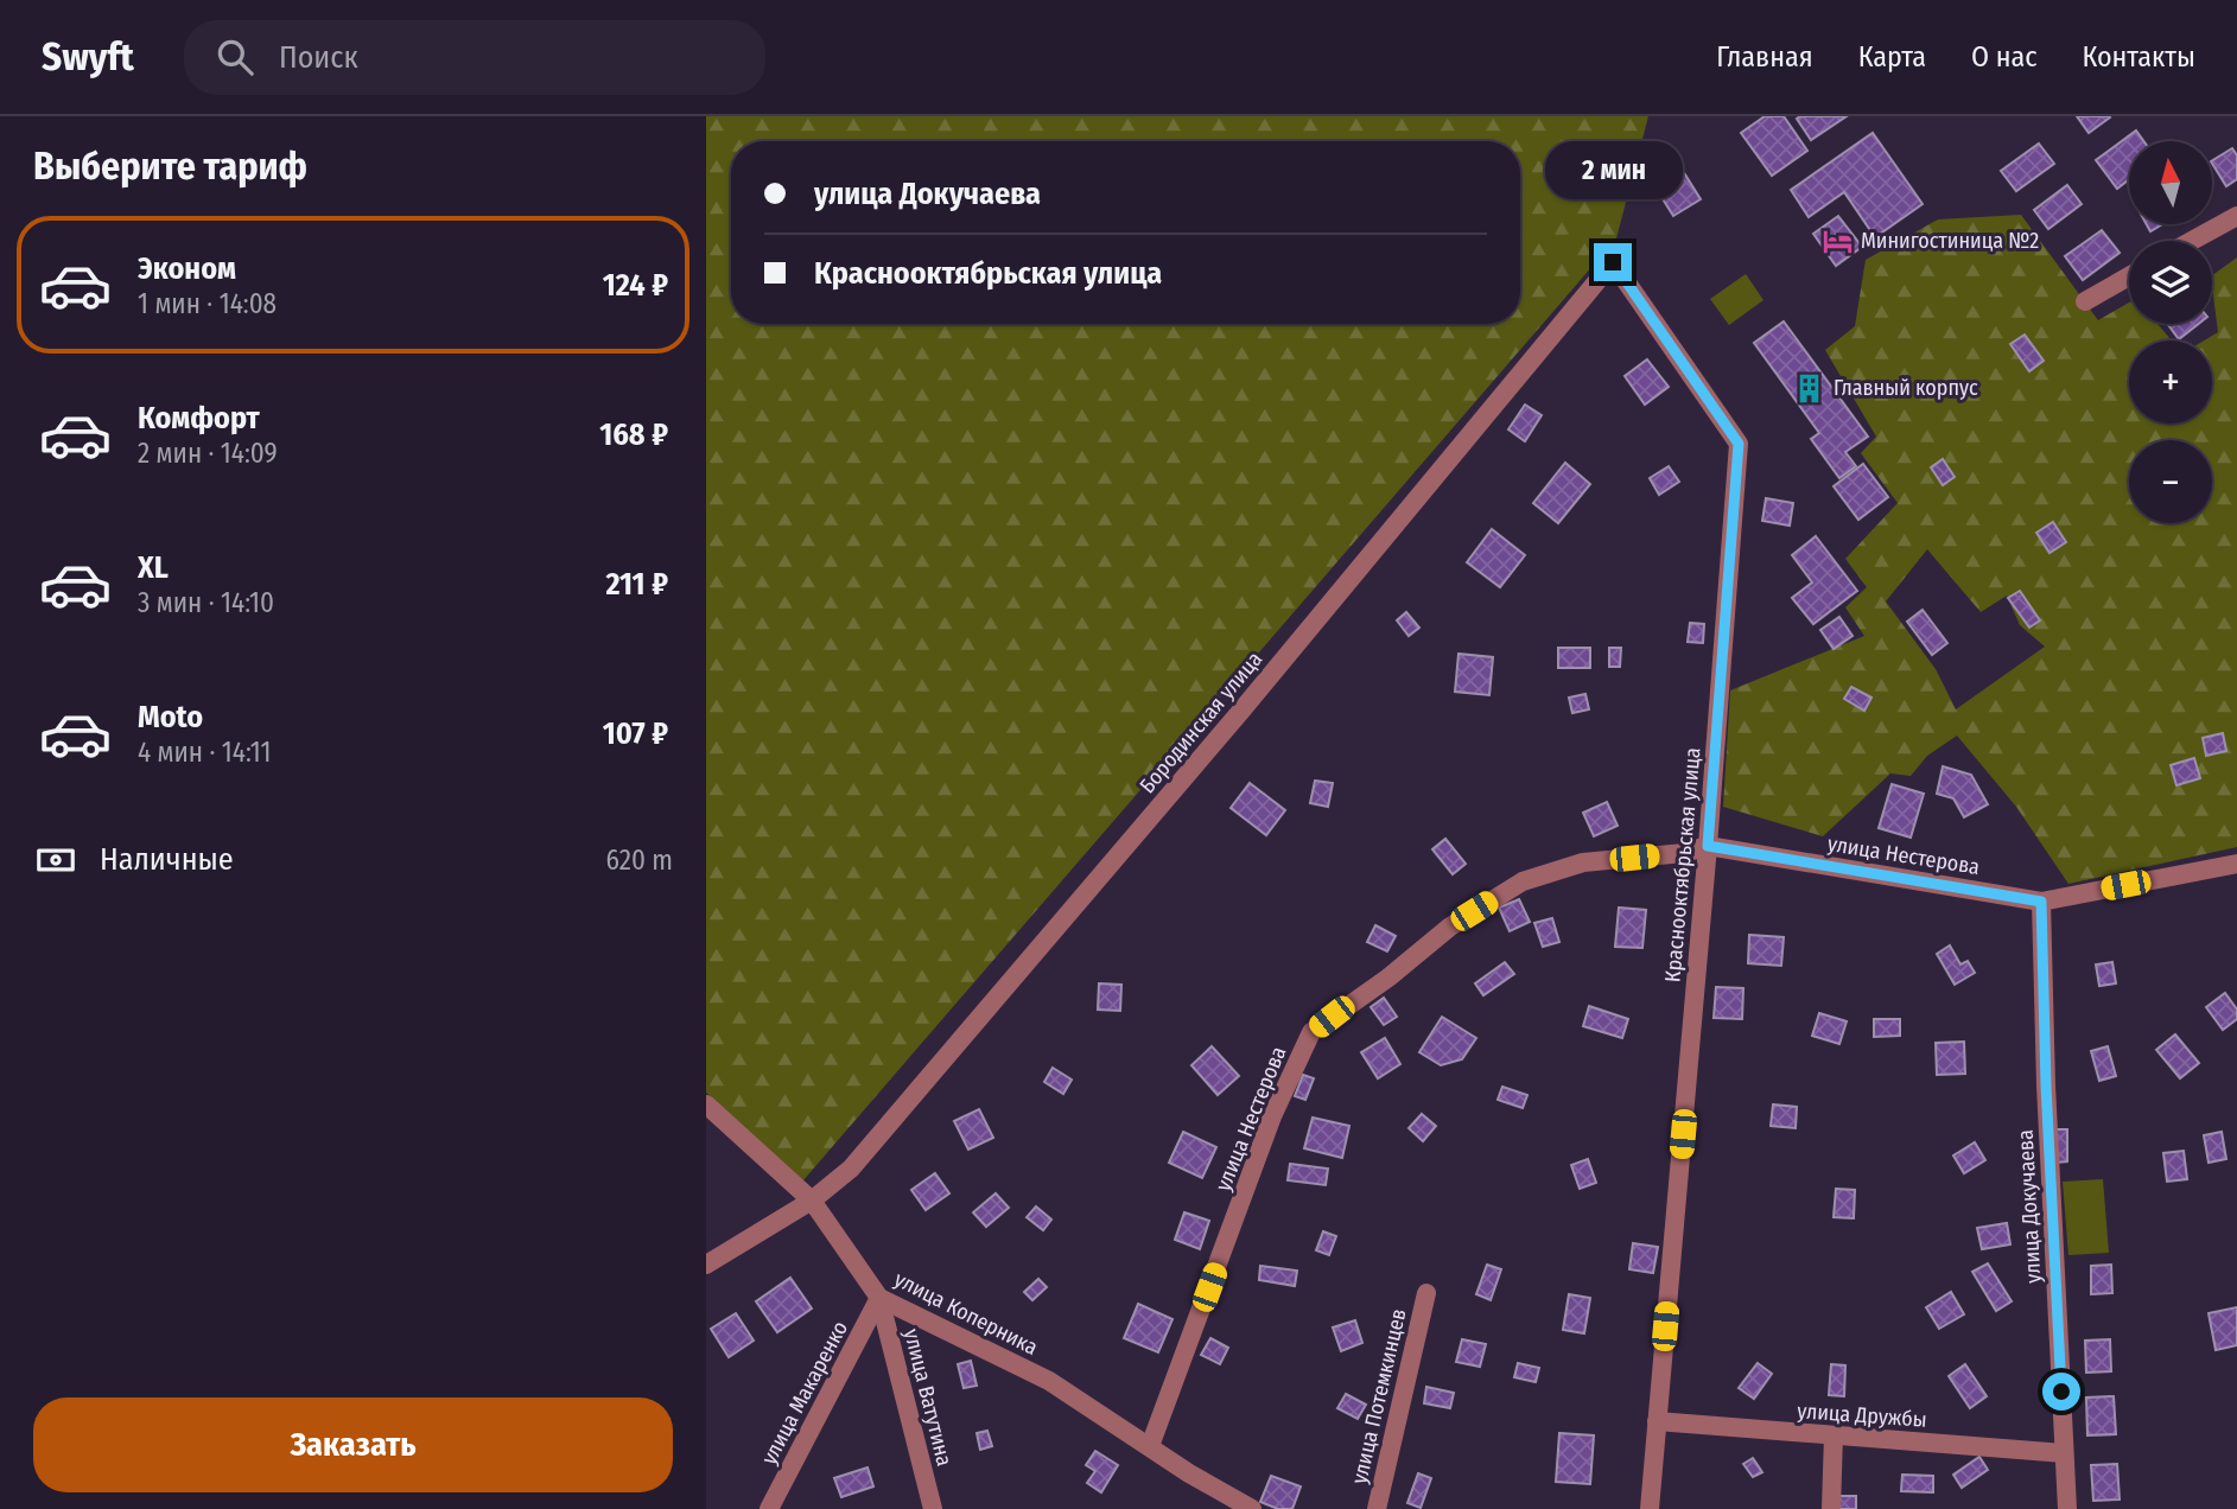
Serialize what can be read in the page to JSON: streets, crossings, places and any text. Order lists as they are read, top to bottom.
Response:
{
  "streets": {
    "street": [
      "Бородинская улица",
      "улица Нестерова",
      "Краснооктябрьская улица",
      "улица Докучаева",
      "улица Коперника",
      "улица Макаренко",
      "улица Потемкинцев",
      "улица Ватутина",
      "улица Дружбы"
    ]
  },
  "crossings": [
    ["Бородинская улица", "Краснооктябрьская улица"],
    ["Бородинская улица", "улица Коперника"],
    ["улица Нестерова", "Краснооктябрьская улица"],
    ["улица Нестерова", "улица Докучаева"],
    ["улица Нестерова", "улица Коперника"],
    ["Краснооктябрьская улица", "улица Дружбы"],
    ["улица Докучаева", "улица Дружбы"],
    ["улица Коперника", "улица Макаренко"],
    ["улица Коперника", "улица Ватутина"],
    ["улица Макаренко", "улица Ватутина"]
  ],
  "places": {
    "hotel": ["Минигостиница №2"],
    "building": ["Главный корпус"]
  },
  "north": "top",
  "page": {
    "header": "Swyft",
    "search": "Поиск",
    "nav": [
      "Главная",
      "Карта",
      "О нас",
      "Контакты"
    ],
    "heading": "Выберите тариф",
    "map_buttons": ["+", "−"],
    "bubble": "2 мин",
    "banner": ["улица Докучаева", "Краснооктябрьская улица"],
    "list": [
      {
        "name": "Эконом",
        "note": "1 мин · 14:08",
        "value": "124 ₽"
      },
      {
        "name": "Комфорт",
        "note": "2 мин · 14:09",
        "value": "168 ₽"
      },
      {
        "name": "XL",
        "note": "3 мин · 14:10",
        "value": "211 ₽"
      },
      {
        "name": "Moto",
        "note": "4 мин · 14:11",
        "value": "107 ₽"
      }
    ],
    "pay": ["Наличные", "620 m"],
    "buttons": "Заказать"
  }
}
